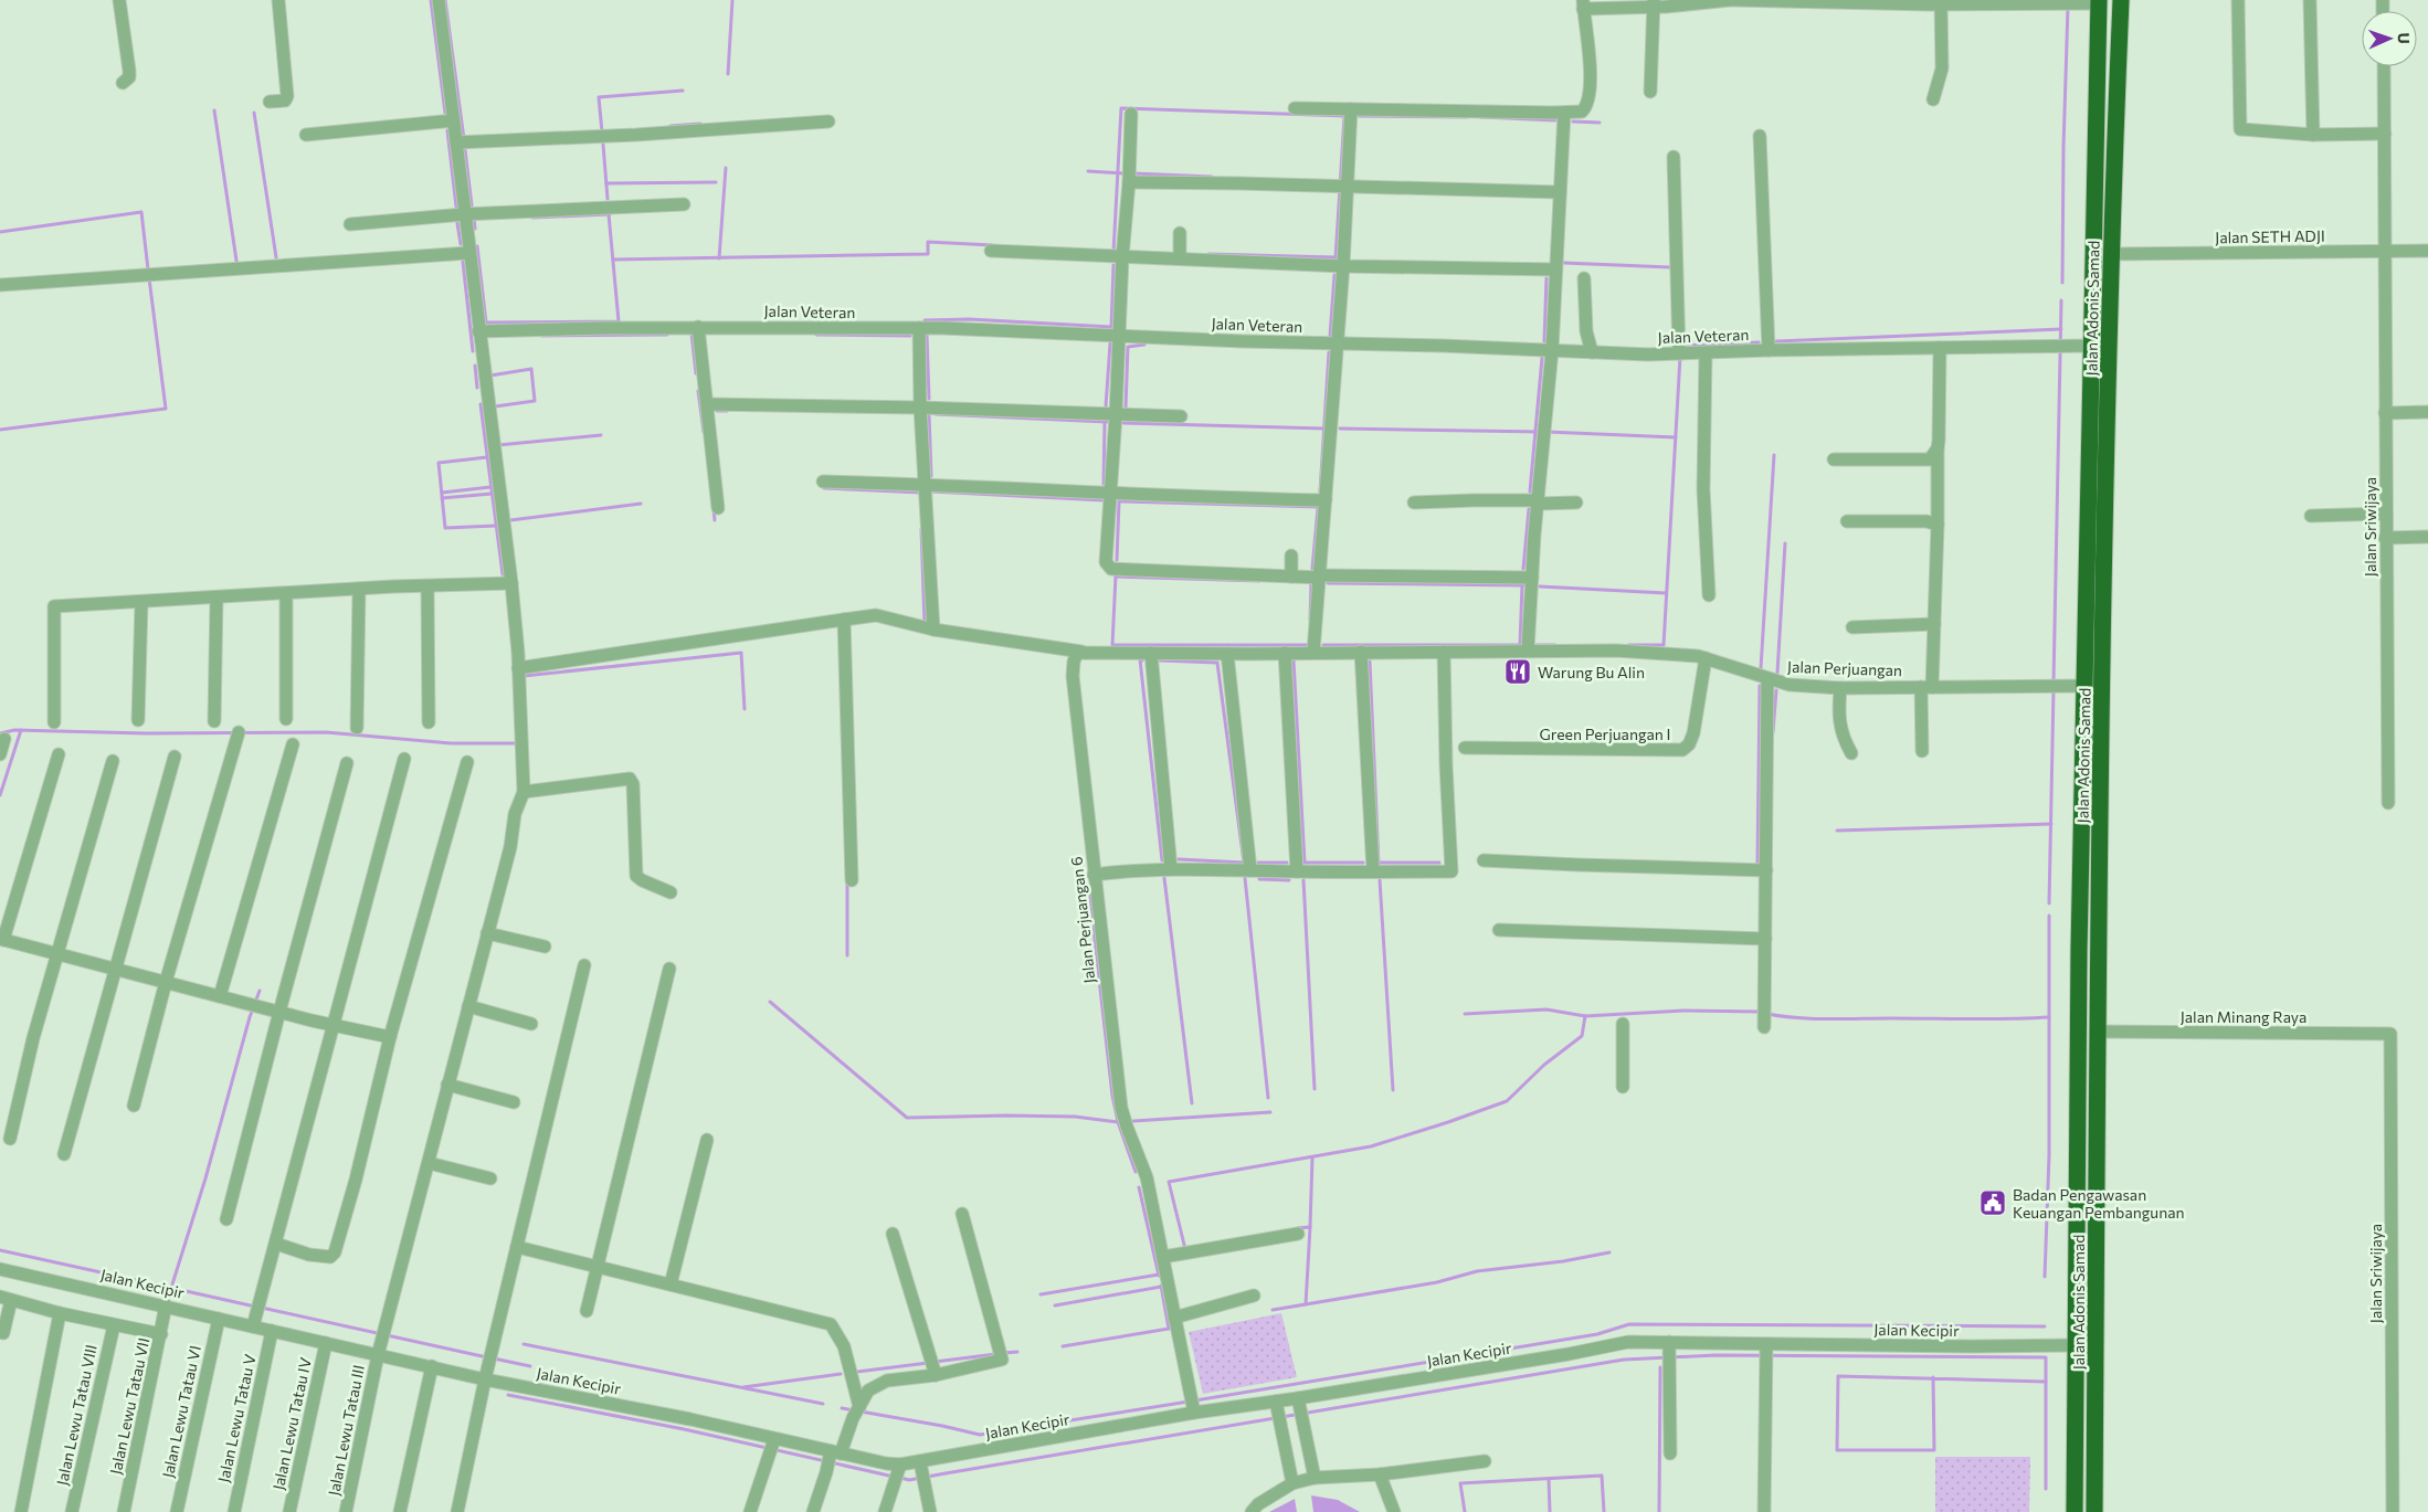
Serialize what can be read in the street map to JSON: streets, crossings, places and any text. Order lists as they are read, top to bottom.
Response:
{
  "streets": {
    "highway": ["Jalan Adonis Samad"],
    "street": [
      "Jalan SETH ADJI",
      "Jalan Veteran",
      "Jalan Sriwijaya",
      "Jalan Perjuangan",
      "Green Perjuangan I",
      "Jalan Perjuangan 6",
      "Jalan Minang Raya",
      "Jalan Kecipir",
      "Jalan Lewu Tatau VII",
      "Jalan Lewu Tatau VI",
      "Jalan Lewu Tatau VIII",
      "Jalan Lewu Tatau V",
      "Jalan Lewu Tatau IV",
      "Jalan Lewu Tatau III"
    ]
  },
  "crossings": [
    ["Jalan SETH ADJI", "Jalan Adonis Samad"],
    ["Jalan SETH ADJI", "Jalan Sriwijaya"],
    ["Jalan Adonis Samad", "Jalan Minang Raya"],
    ["Jalan Sriwijaya", "Jalan Minang Raya"],
    ["Jalan Perjuangan", "Green Perjuangan I"],
    ["Jalan Perjuangan", "Jalan Perjuangan 6"],
    ["Jalan Perjuangan 6", "Jalan Kecipir"],
    ["Jalan Kecipir", "Jalan Lewu Tatau VII"],
    ["Jalan Kecipir", "Jalan Lewu Tatau VI"],
    ["Jalan Kecipir", "Jalan Lewu Tatau V"],
    ["Jalan Kecipir", "Jalan Lewu Tatau IV"],
    ["Jalan Kecipir", "Jalan Lewu Tatau III"]
  ],
  "places": {
    "restaurant": ["Warung Bu Alin"],
    "public building": ["Badan Pengawasan Keuangan Pembangunan"]
  },
  "north": "right"
}
